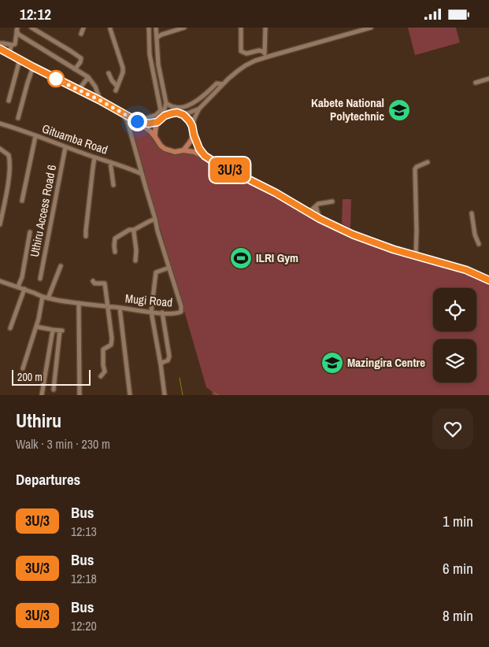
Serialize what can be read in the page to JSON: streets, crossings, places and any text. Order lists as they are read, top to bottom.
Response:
{
  "streets": {
    "street": ["Gituamba Road", "Uthiru Access Road 6", "Mugi Road"]
  },
  "crossings": [
    ["Gituamba Road", "Uthiru Access Road 6"],
    ["Gituamba Road", "Mugi Road"]
  ],
  "places": {
    "school or university": ["Kabete National Polytechnic", "Mazingira Centre"],
    "sports": ["ILRI Gym"]
  },
  "lines": ["bus line 3U/3"],
  "scale_bar": "200 m",
  "page": {
    "status": "12:12",
    "on_map": "3U/3",
    "scale": "200 m",
    "heading": [
      ["Uthiru", "Walk · 3 min · 230 m"],
      "Departures"
    ],
    "list": [
      {
        "mark": "3U/3",
        "name": "Bus",
        "note": "12:13",
        "value": "1 min"
      },
      {
        "mark": "3U/3",
        "name": "Bus",
        "note": "12:18",
        "value": "6 min"
      },
      {
        "mark": "3U/3",
        "name": "Bus",
        "note": "12:20",
        "value": "8 min"
      }
    ]
  }
}
